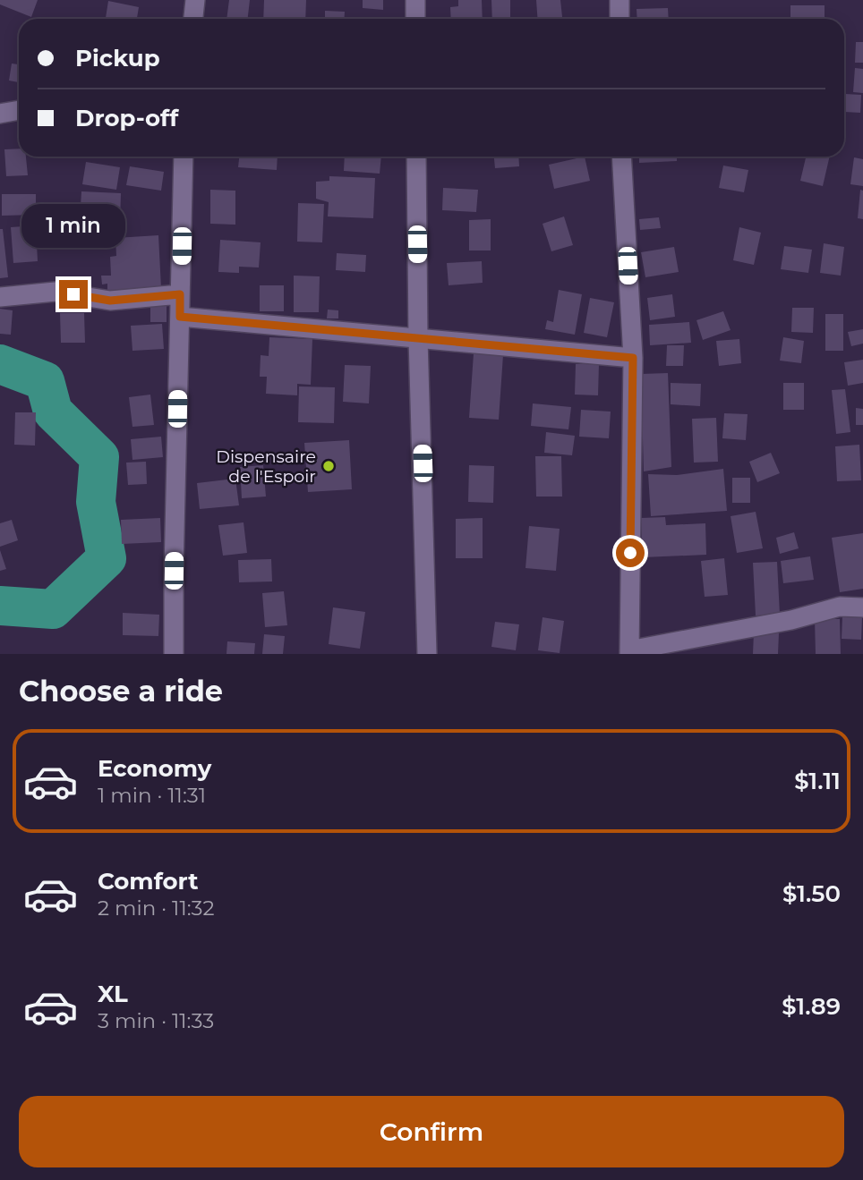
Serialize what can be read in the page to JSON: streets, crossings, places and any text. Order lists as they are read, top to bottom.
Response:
{
  "places": ["Dispensaire de l'Espoir"],
  "page": {
    "banner": ["Pickup", "Drop-off"],
    "bubble": "1 min",
    "heading": "Choose a ride",
    "list": [
      {
        "name": "Economy",
        "note": "1 min · 11:31",
        "value": "$1.11"
      },
      {
        "name": "Comfort",
        "note": "2 min · 11:32",
        "value": "$1.50"
      },
      {
        "name": "XL",
        "note": "3 min · 11:33",
        "value": "$1.89"
      }
    ],
    "buttons": "Confirm"
  }
}
